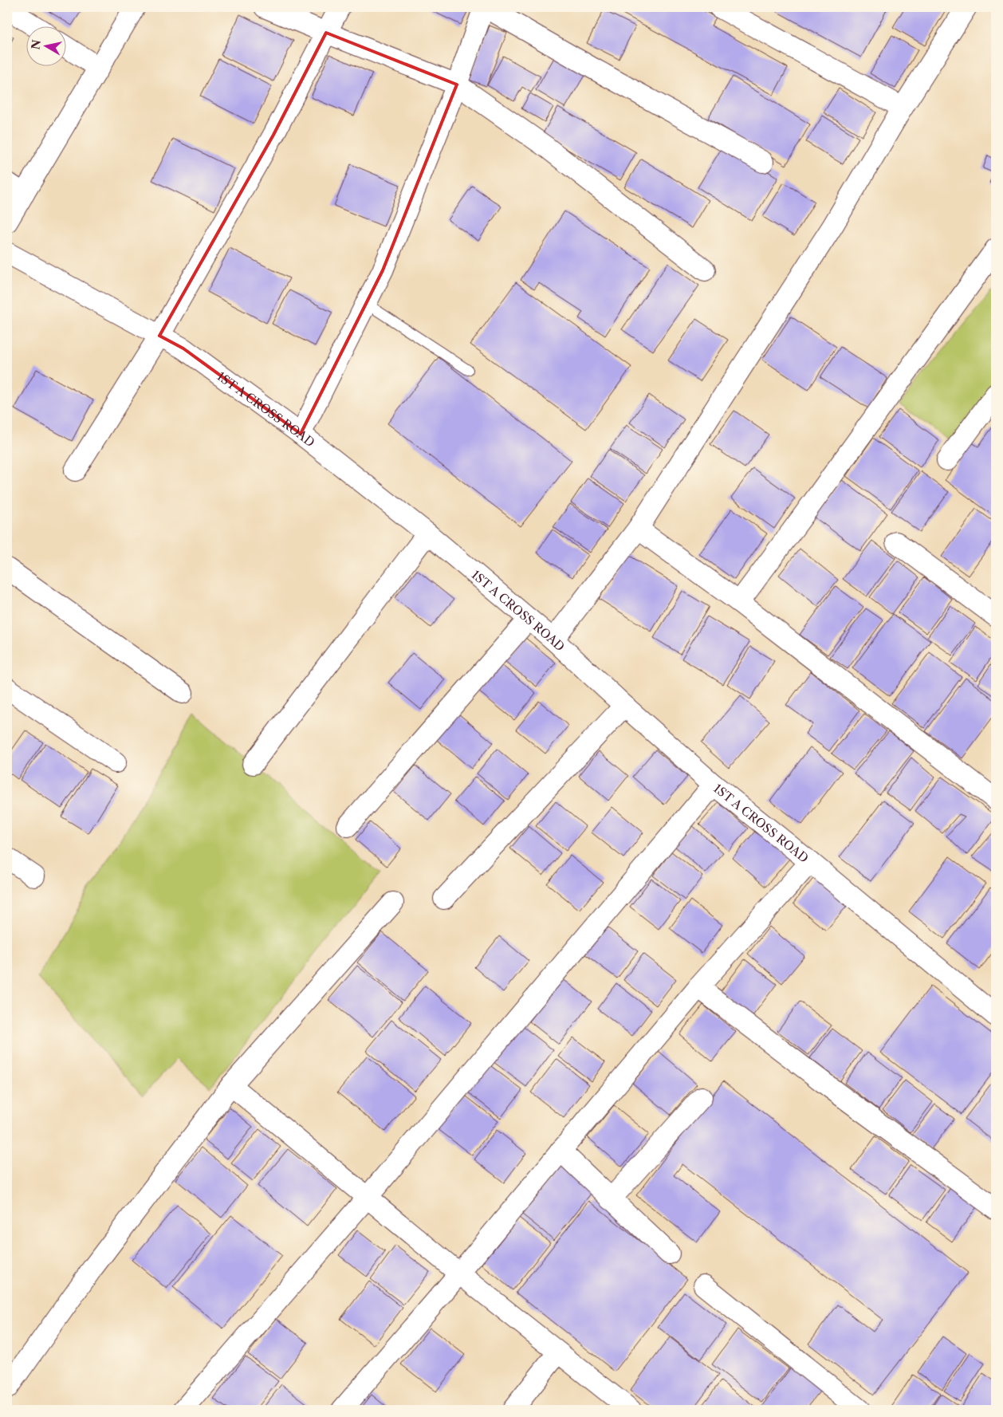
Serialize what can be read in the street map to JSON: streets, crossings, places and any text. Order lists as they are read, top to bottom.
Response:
{
  "streets": {
    "street": ["1ST A CROSS ROAD"]
  },
  "north": "left"
}
